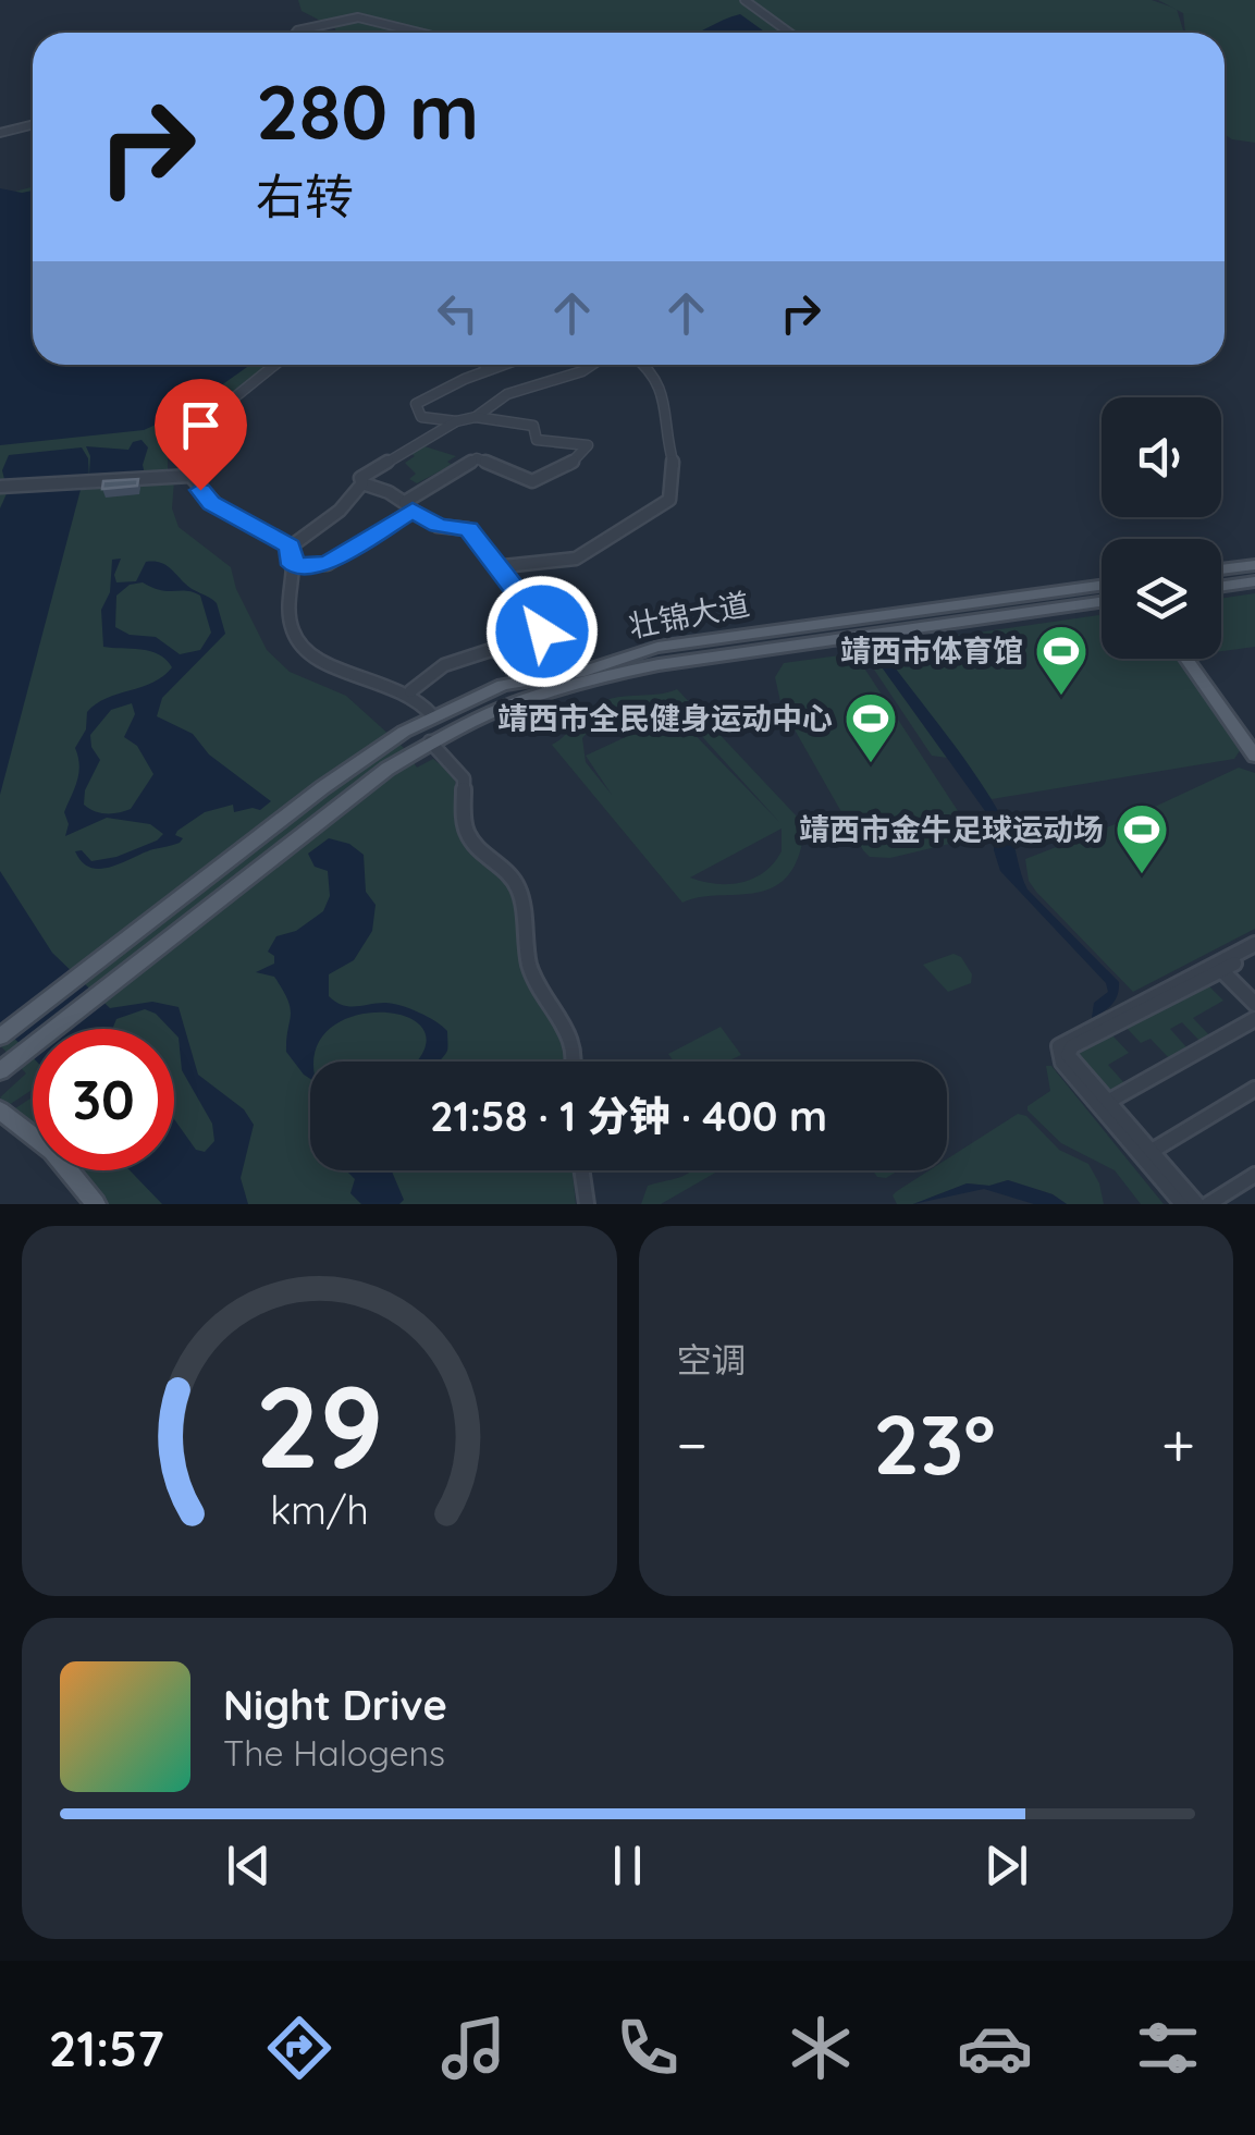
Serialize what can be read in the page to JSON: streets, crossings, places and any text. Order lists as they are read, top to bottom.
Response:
{
  "streets": {
    "main road": ["壮锦大道"]
  },
  "places": {
    "sports": ["靖西市体育馆", "靖西市全民健身运动中心", "靖西市金牛足球运动场"]
  },
  "page": {
    "turn": ["280 m", "右转"],
    "limit": "30",
    "trip": "21:58 · 1 分钟 · 400 m",
    "tile": "空调",
    "heat": ["−", "23°", "+"],
    "song": ["Night Drive", "The Halogens"],
    "tabs": "21:57",
    "gauge": ["29", "km/h"]
  }
}
